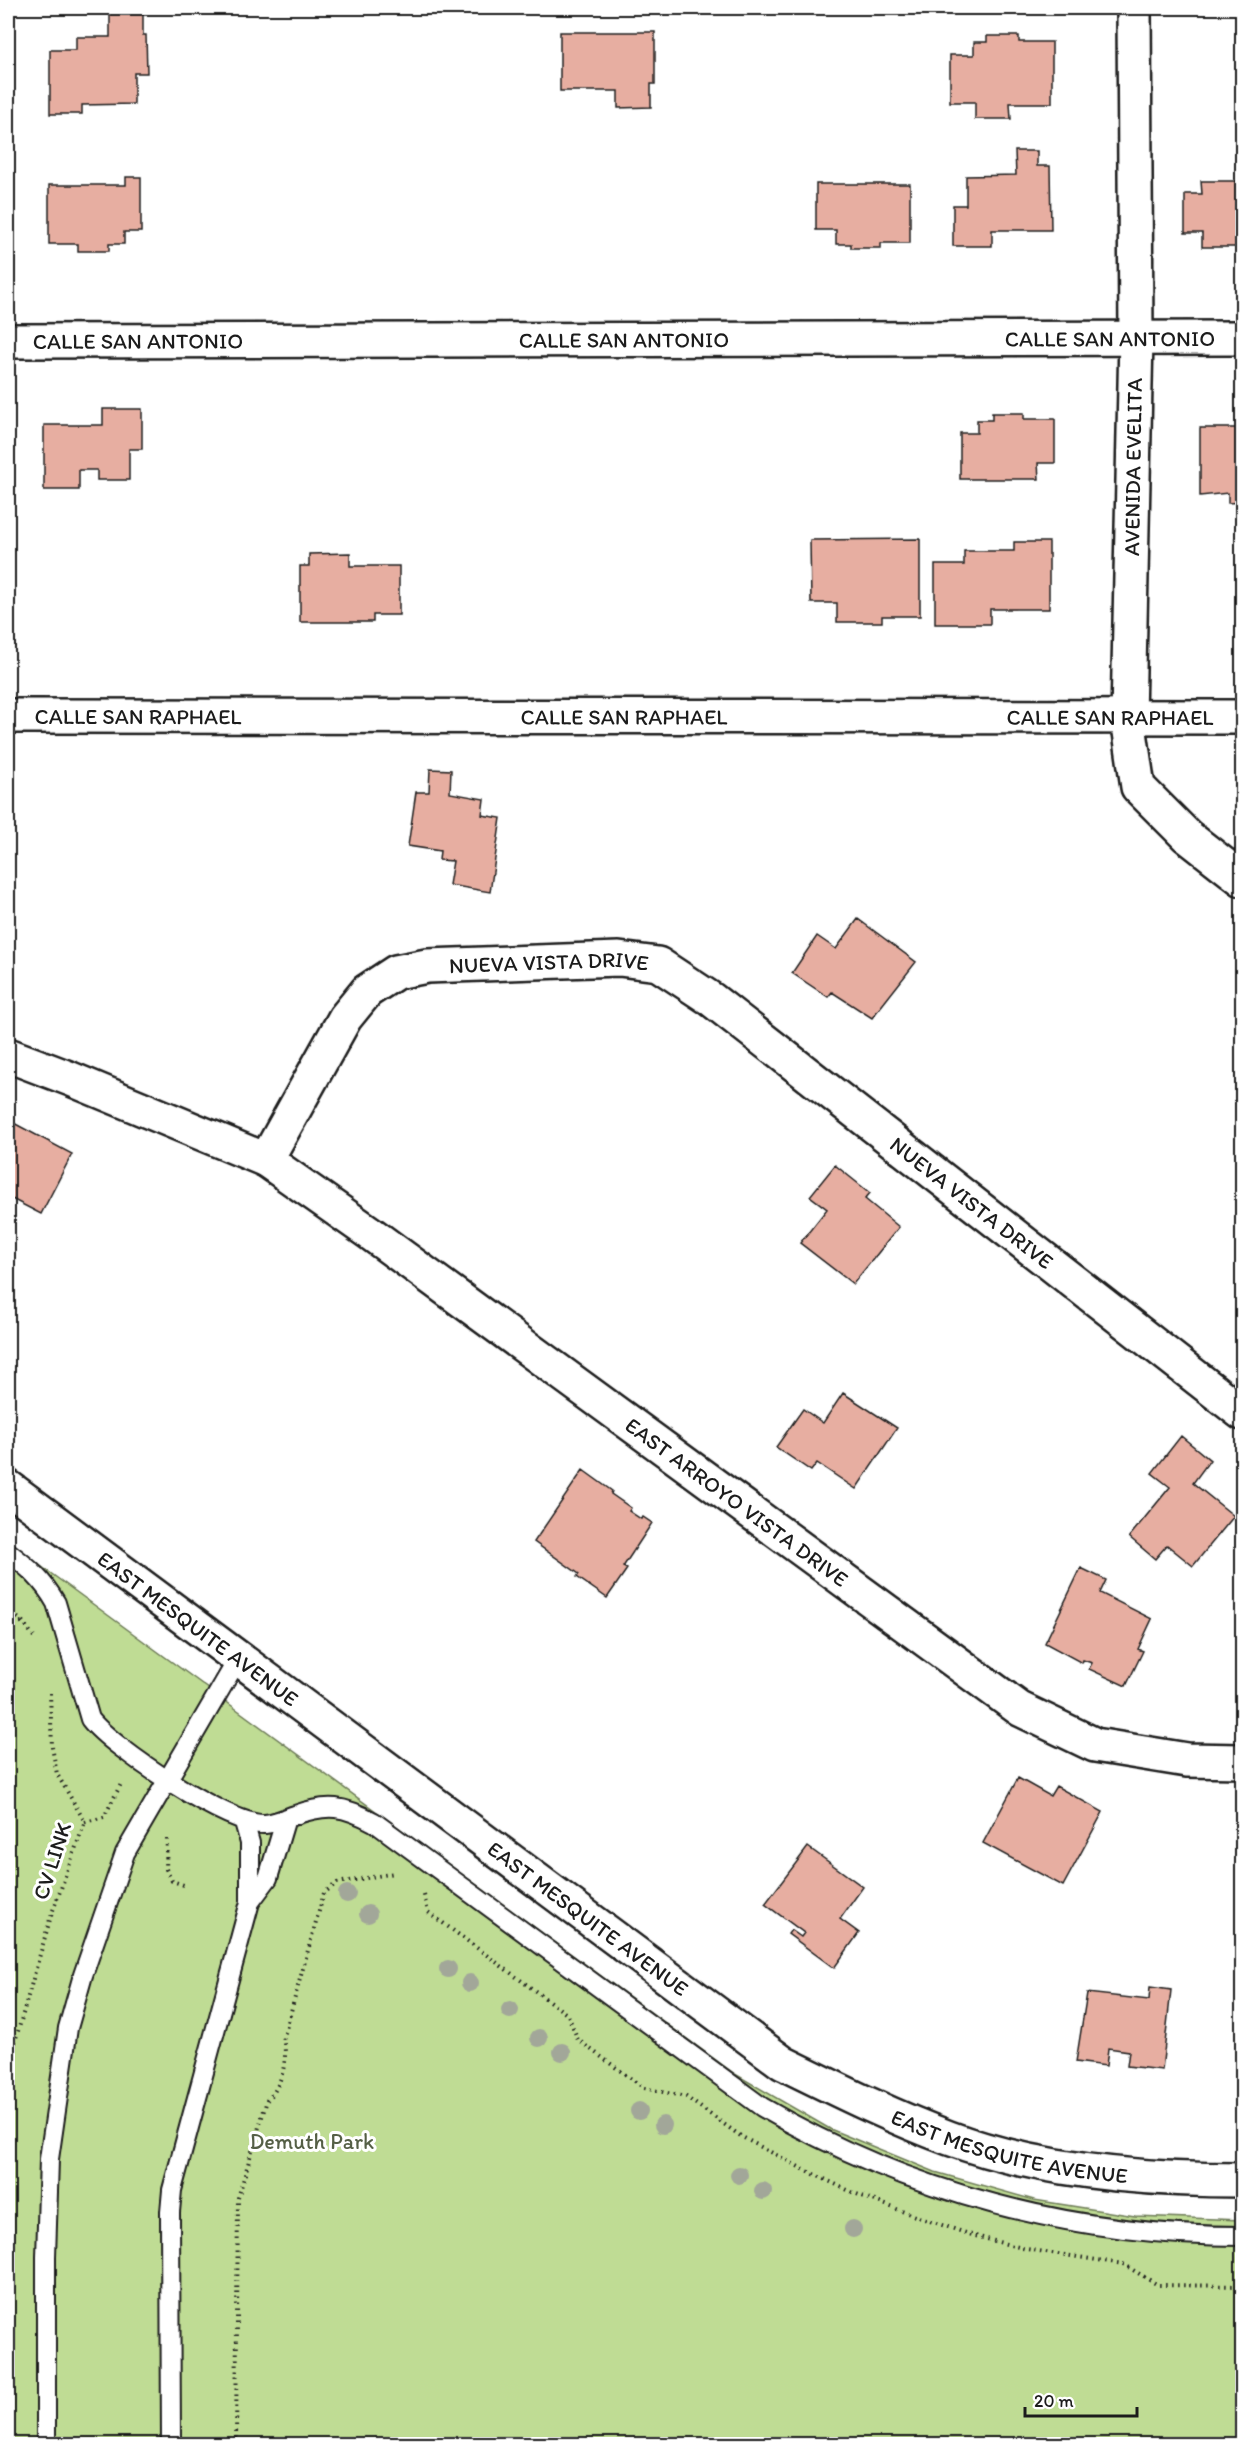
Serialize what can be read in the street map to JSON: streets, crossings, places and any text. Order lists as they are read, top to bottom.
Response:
{
  "streets": {
    "street": [
      "CALLE SAN ANTONIO",
      "AVENIDA EVELITA",
      "CALLE SAN RAPHAEL",
      "NUEVA VISTA DRIVE",
      "EAST ARROYO VISTA DRIVE",
      "EAST MESQUITE AVENUE"
    ],
    "path": ["CV LINK"]
  },
  "crossings": [
    ["CALLE SAN ANTONIO", "AVENIDA EVELITA"],
    ["AVENIDA EVELITA", "CALLE SAN RAPHAEL"],
    ["NUEVA VISTA DRIVE", "EAST ARROYO VISTA DRIVE"]
  ],
  "parks": ["Demuth Park"],
  "scale_bar": "20 m"
}
